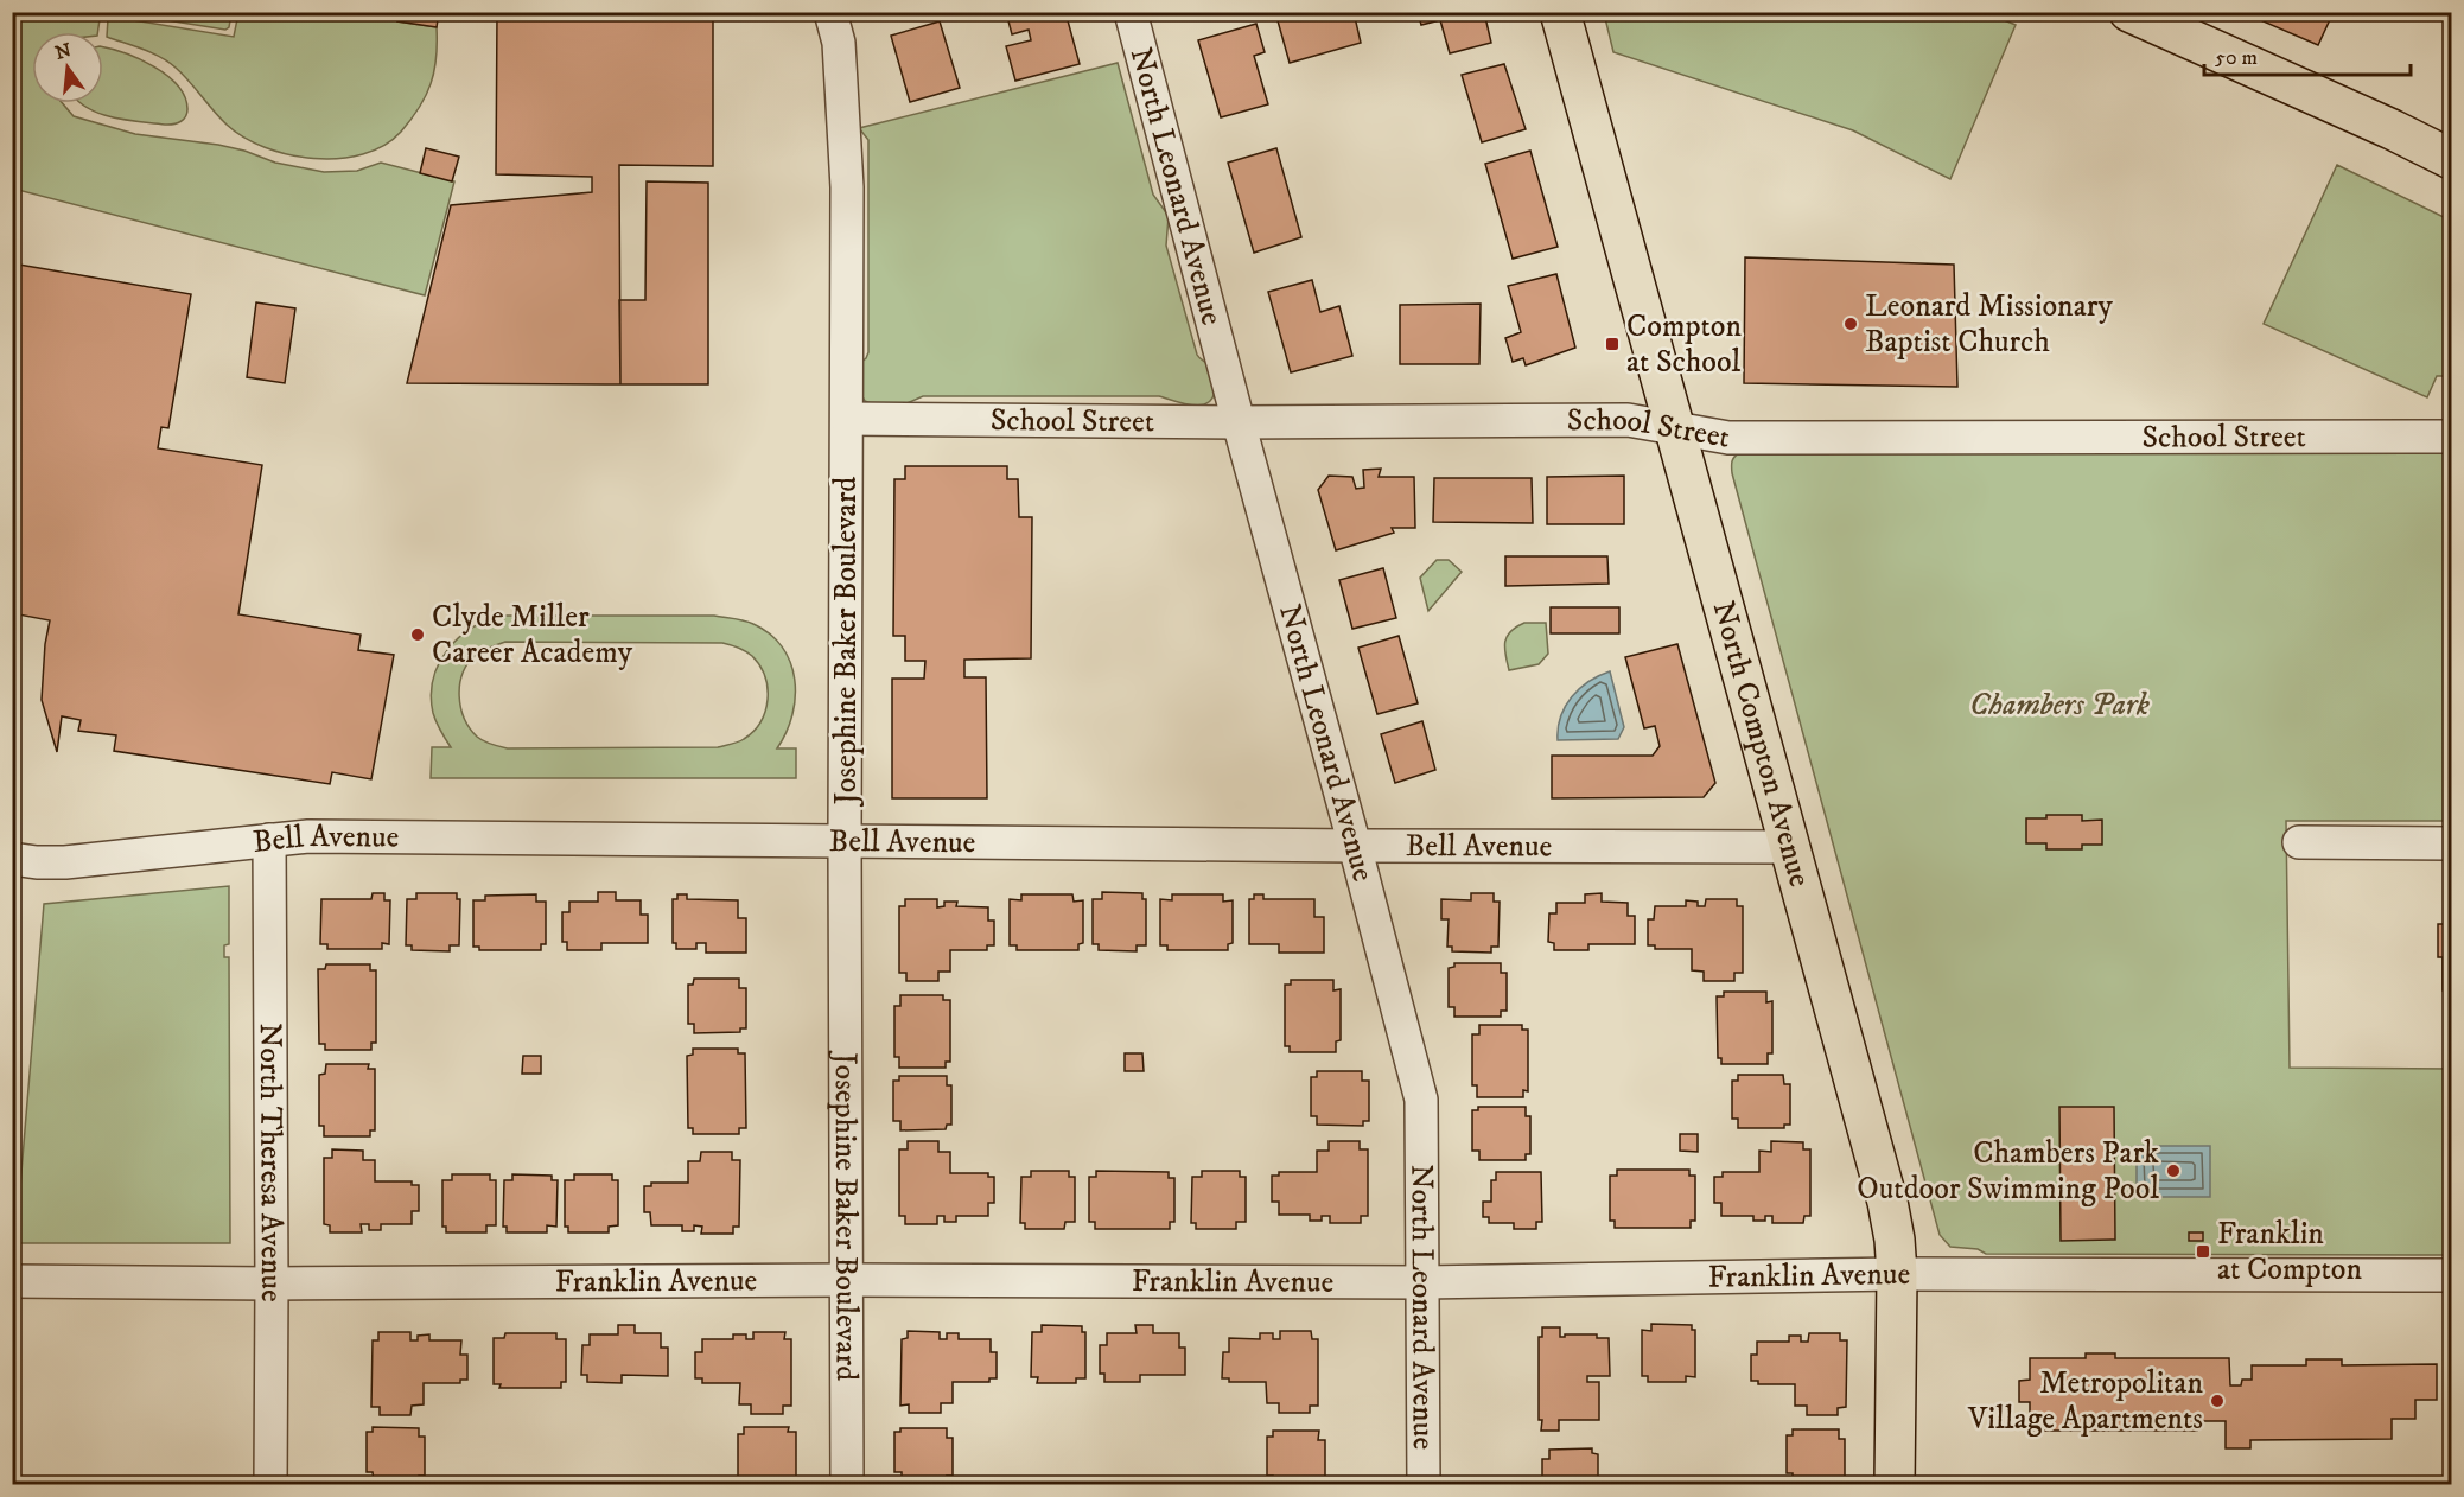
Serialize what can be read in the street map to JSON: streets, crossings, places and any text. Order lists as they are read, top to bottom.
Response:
{
  "streets": {
    "main road": ["North Compton Avenue"],
    "street": [
      "North Leonard Avenue",
      "School Street",
      "Josephine Baker Boulevard",
      "Bell Avenue",
      "North Theresa Avenue",
      "Franklin Avenue"
    ]
  },
  "crossings": [
    ["North Leonard Avenue", "School Street"],
    ["North Leonard Avenue", "Bell Avenue"],
    ["North Leonard Avenue", "Franklin Avenue"],
    ["School Street", "Josephine Baker Boulevard"],
    ["School Street", "North Compton Avenue"],
    ["Josephine Baker Boulevard", "Bell Avenue"],
    ["Josephine Baker Boulevard", "Franklin Avenue"],
    ["North Compton Avenue", "Bell Avenue"],
    ["North Compton Avenue", "Franklin Avenue"],
    ["Bell Avenue", "North Theresa Avenue"],
    ["North Theresa Avenue", "Franklin Avenue"]
  ],
  "parks": ["Chambers Park"],
  "places": {
    "other": [
      "Leonard Missionary Baptist Church",
      "Clyde Miller Career Academy",
      "Chambers Park Outdoor Swimming Pool",
      "Metropolitan Village Apartments"
    ],
    "transit": ["Compton at School", "Franklin at Compton"]
  },
  "scale_bar": "50 m",
  "north": "top"
}
